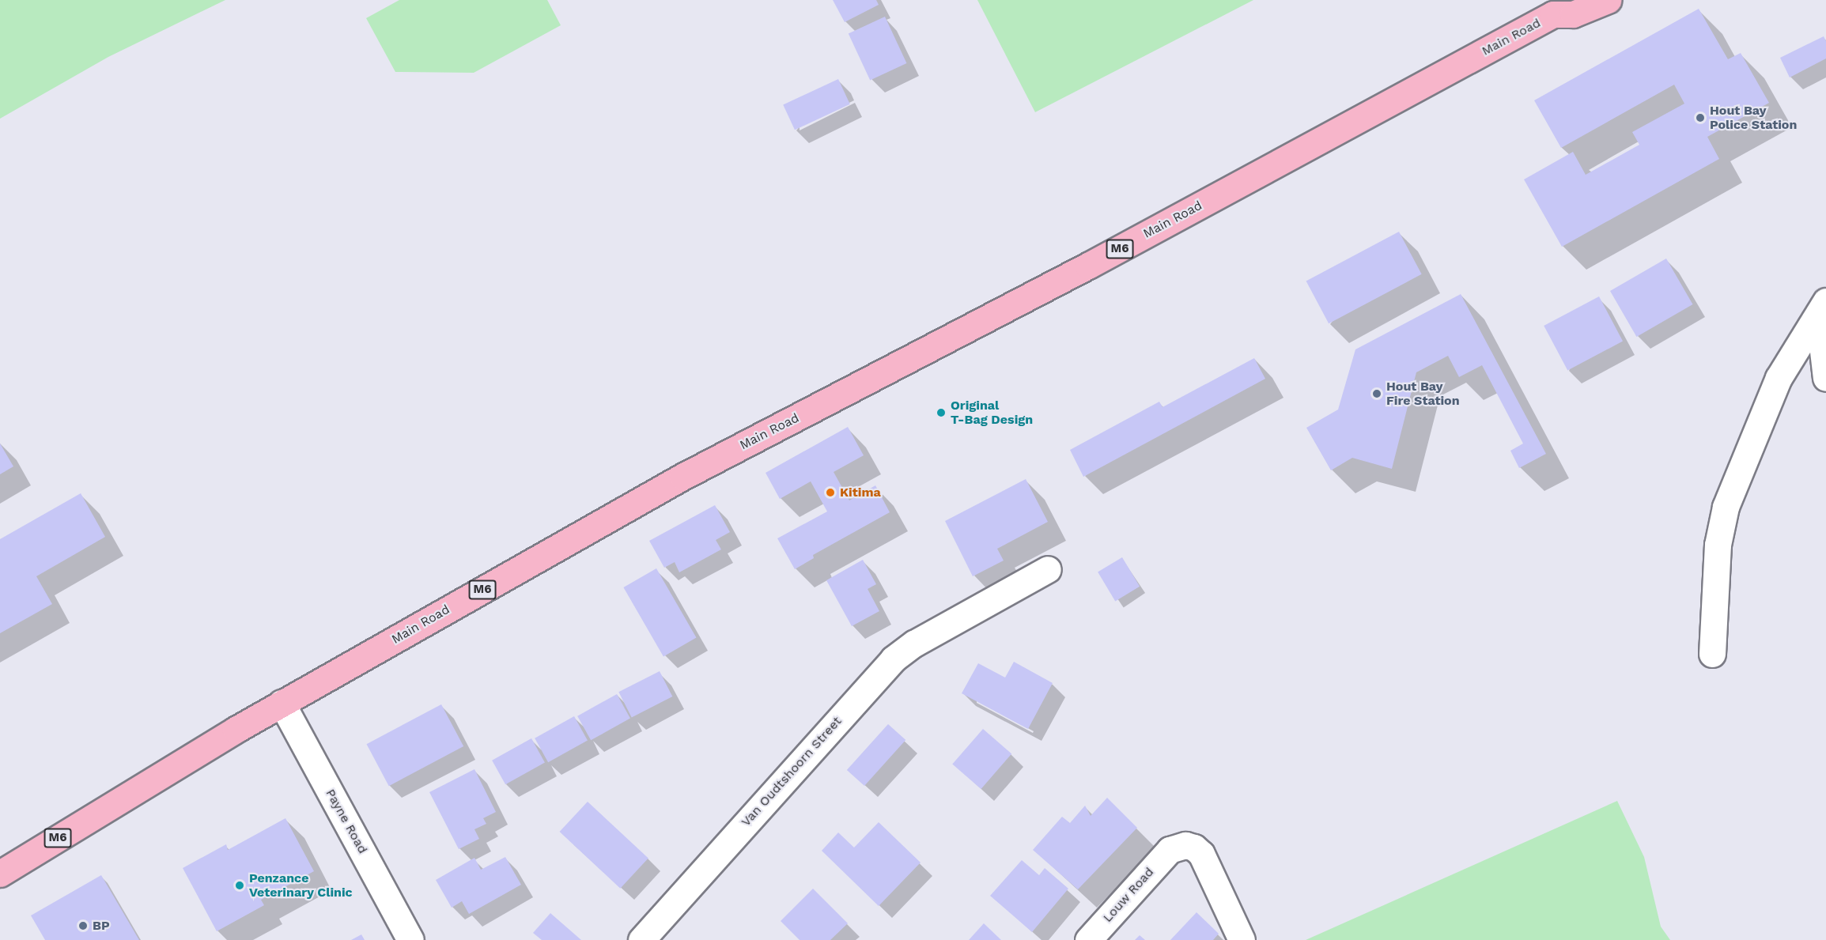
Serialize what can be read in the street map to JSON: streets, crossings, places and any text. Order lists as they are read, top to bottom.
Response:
{
  "streets": {
    "main road": ["Main Road", "M6"],
    "street": ["Van Oudtshoorn Street", "Payne Road", "Louw Road"]
  },
  "crossings": [
    ["Main Road", "Payne Road"]
  ],
  "places": [
    "Hout Bay Police Station",
    "Hout Bay Fire Station",
    "Original T-Bag Design",
    "Kitima",
    "Penzance Veterinary Clinic",
    "BP"
  ]
}
